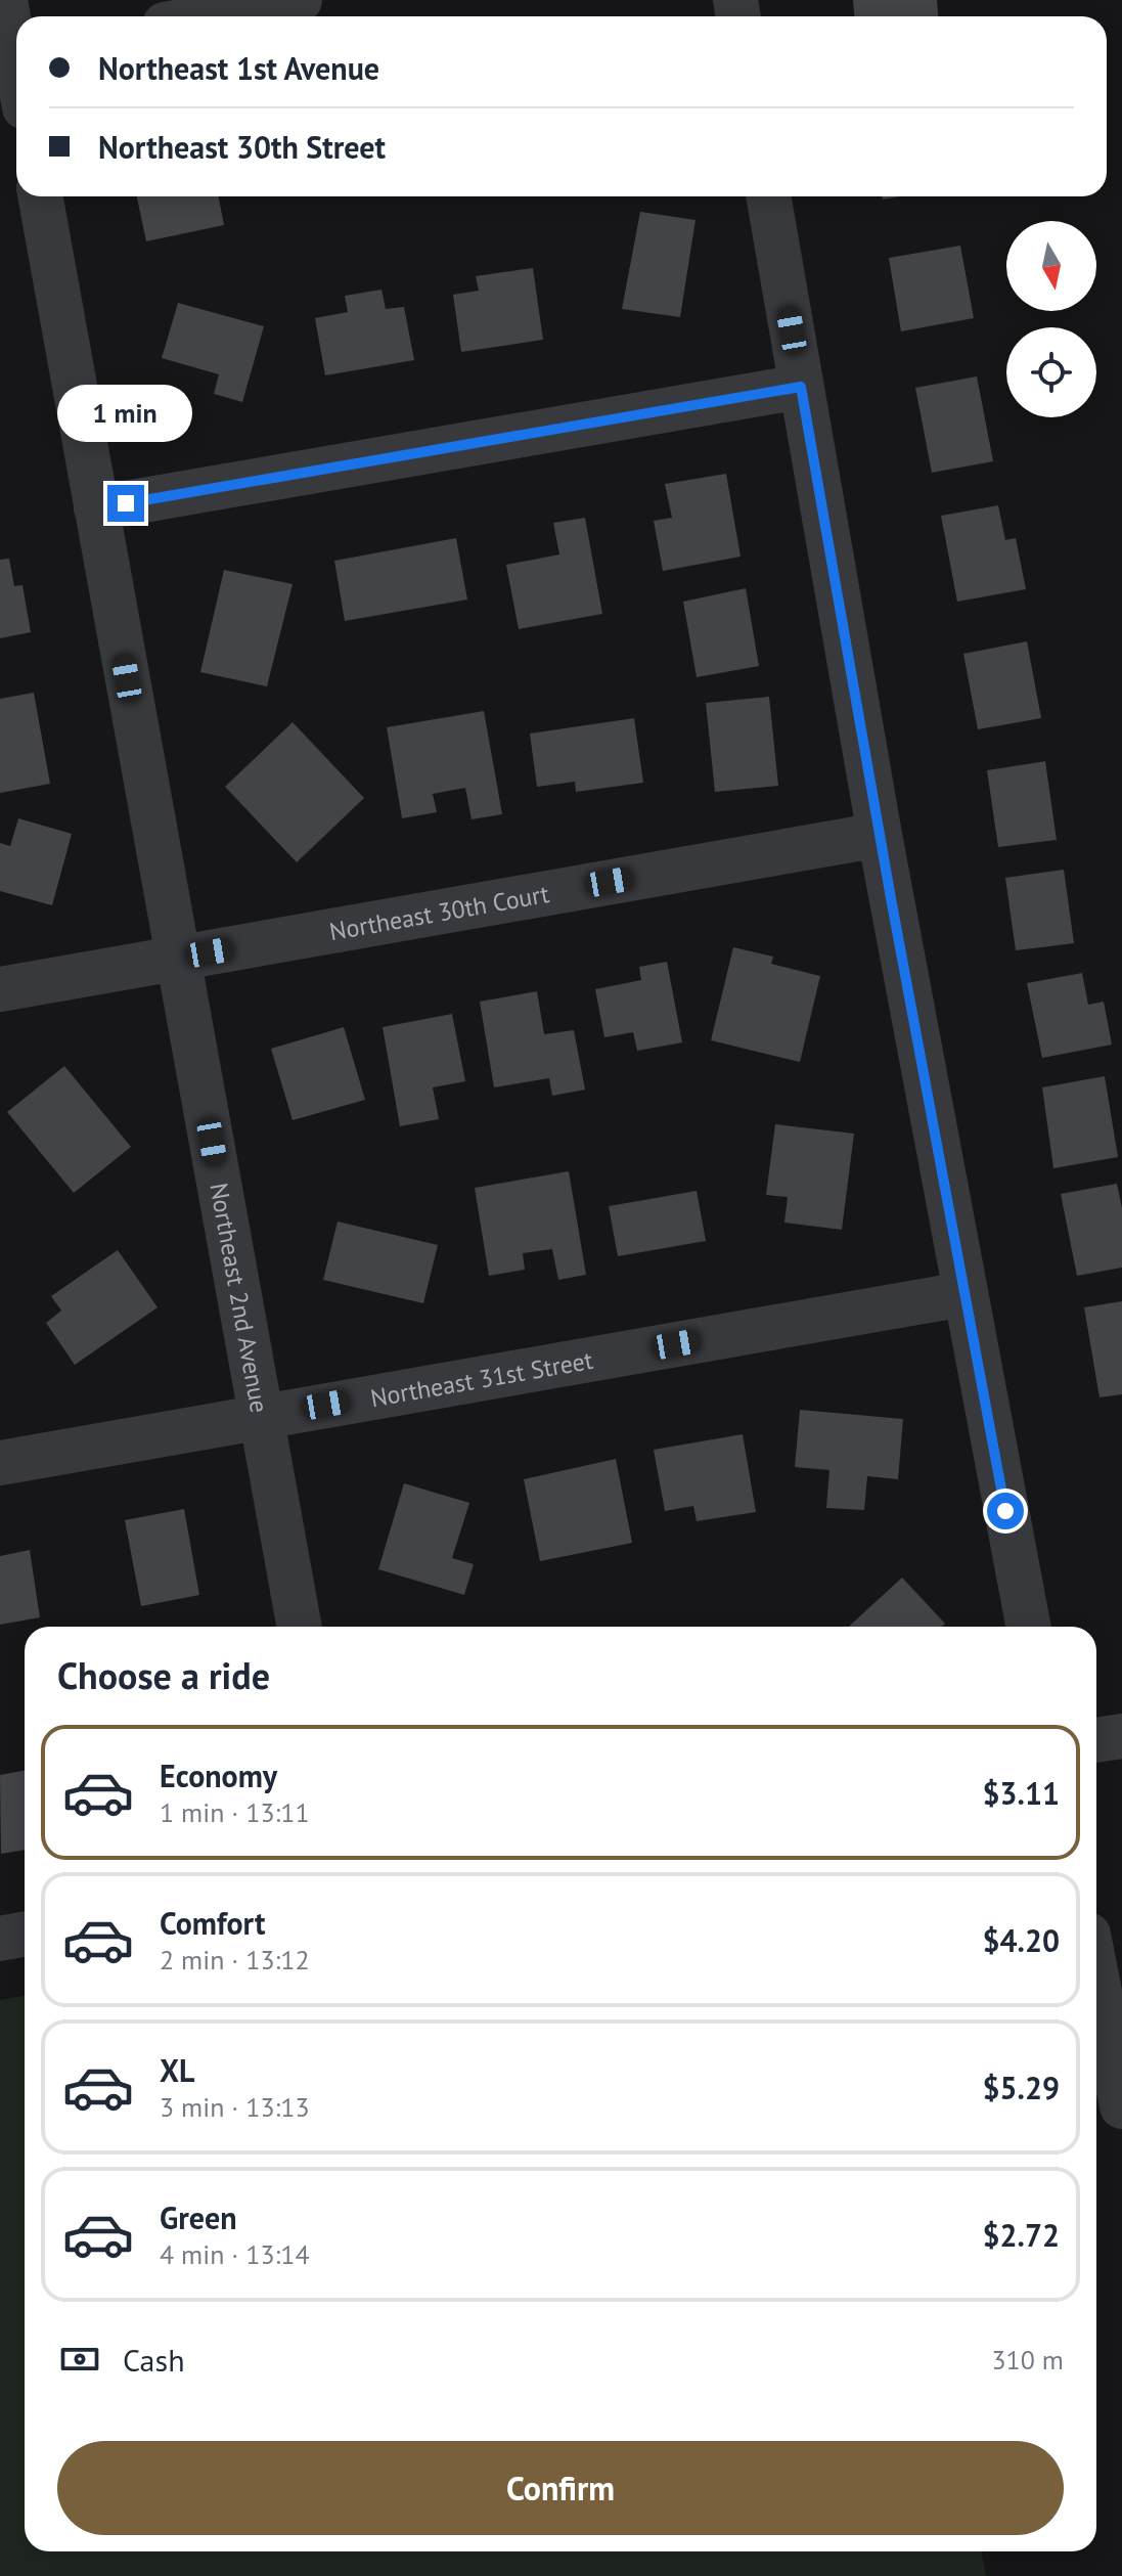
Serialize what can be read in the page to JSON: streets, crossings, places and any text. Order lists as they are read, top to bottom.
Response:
{
  "streets": {
    "street": ["Northeast 30th Court", "Northeast 2nd Avenue", "Northeast 31st Street"]
  },
  "crossings": [
    ["Northeast 30th Court", "Northeast 2nd Avenue"],
    ["Northeast 2nd Avenue", "Northeast 31st Street"]
  ],
  "north": "bottom",
  "page": {
    "banner": ["Northeast 1st Avenue", "Northeast 30th Street"],
    "bubble": "1 min",
    "heading": "Choose a ride",
    "list": [
      {
        "name": "Economy",
        "note": "1 min · 13:11",
        "value": "$3.11"
      },
      {
        "name": "Comfort",
        "note": "2 min · 13:12",
        "value": "$4.20"
      },
      {
        "name": "XL",
        "note": "3 min · 13:13",
        "value": "$5.29"
      },
      {
        "name": "Green",
        "note": "4 min · 13:14",
        "value": "$2.72"
      }
    ],
    "pay": ["Cash", "310 m"],
    "buttons": "Confirm"
  }
}
